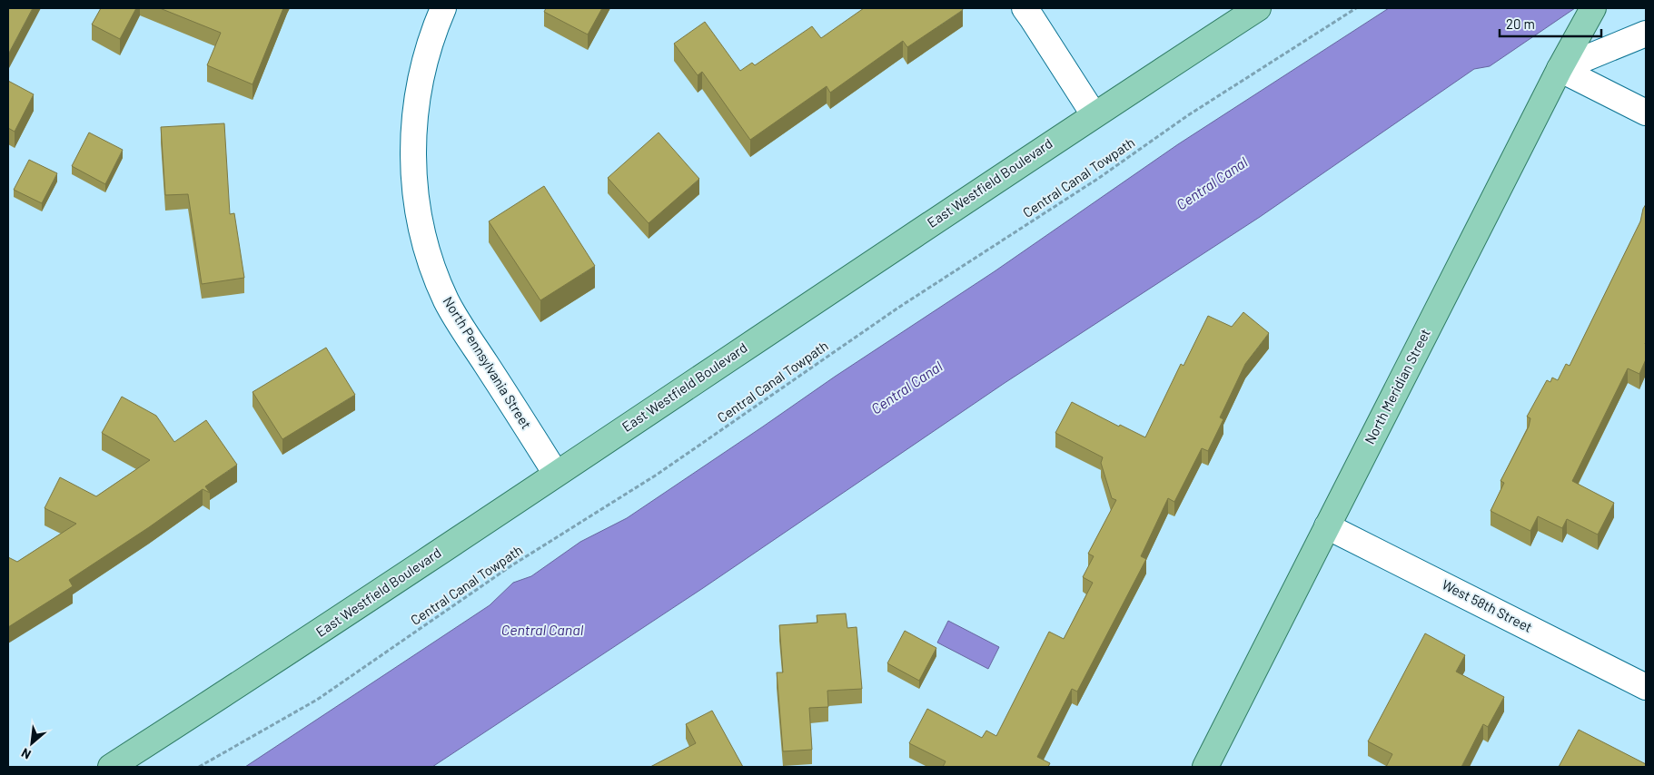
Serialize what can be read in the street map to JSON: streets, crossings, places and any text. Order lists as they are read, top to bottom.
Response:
{
  "streets": {
    "main road": ["East Westfield Boulevard", "North Meridian Street"],
    "street": ["North Pennsylvania Street", "West 58th Street"],
    "path": ["Central Canal Towpath"]
  },
  "crossings": [
    ["East Westfield Boulevard", "North Pennsylvania Street"],
    ["North Meridian Street", "West 58th Street"]
  ],
  "water": ["Central Canal"],
  "scale_bar": "20 m",
  "north": "bottom left"
}
